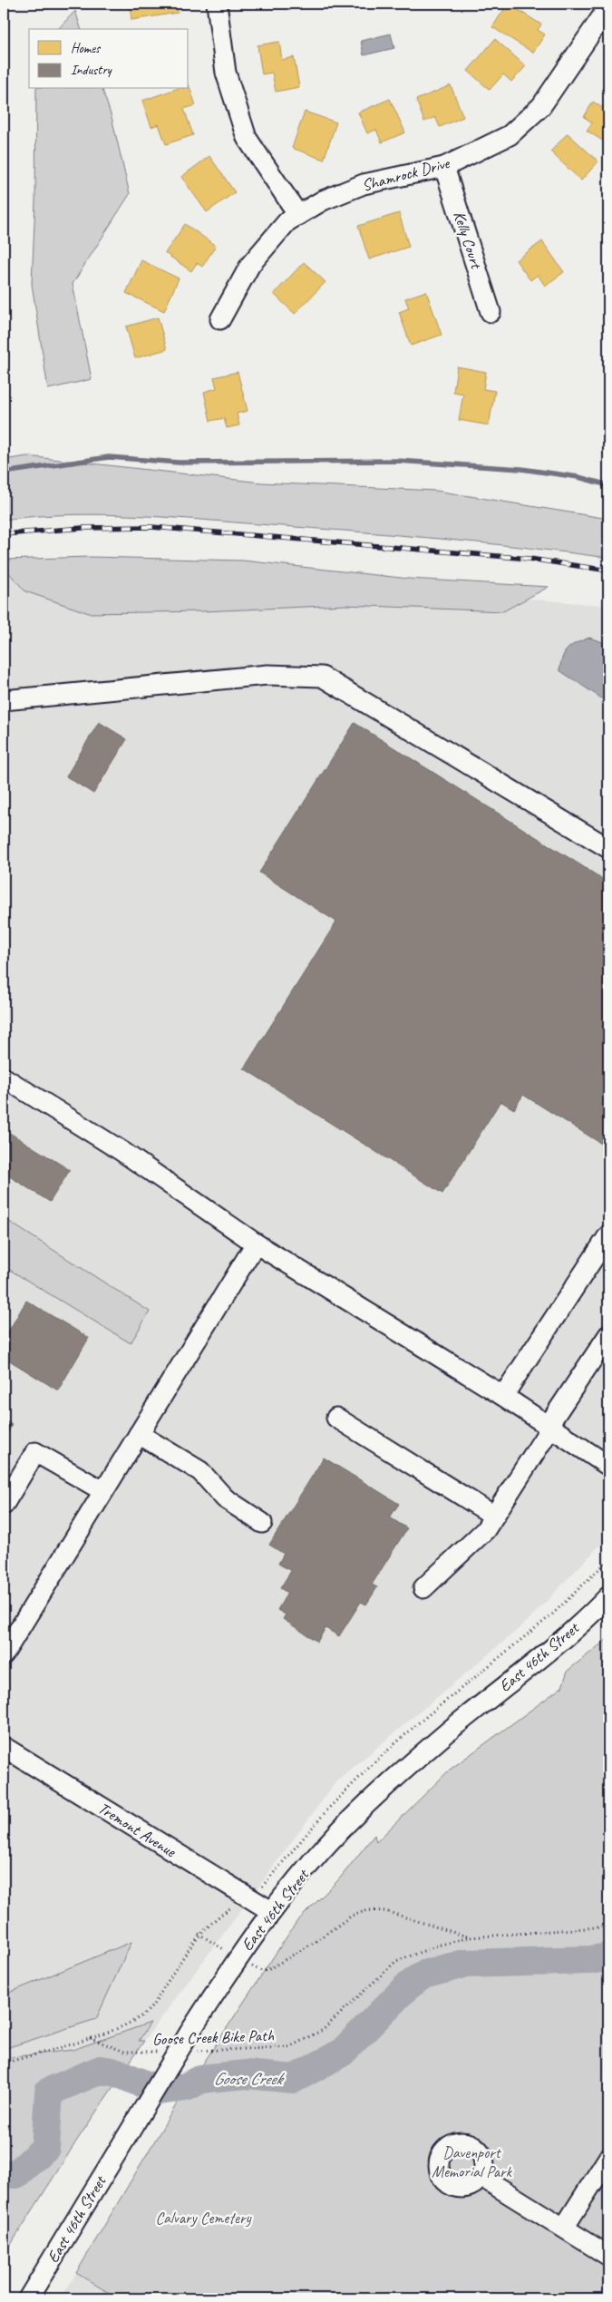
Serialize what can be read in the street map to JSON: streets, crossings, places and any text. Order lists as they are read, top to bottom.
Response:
{
  "streets": {
    "street": [
      "Shamrock Drive",
      "Kelly Court",
      "East 46th Street",
      "Tremont Avenue"
    ],
    "path": ["Goose Creek Bike Path"]
  },
  "crossings": [
    ["Shamrock Drive", "Kelly Court"],
    ["East 46th Street", "Tremont Avenue"],
    ["East 46th Street", "Goose Creek Bike Path"],
    ["Tremont Avenue", "Goose Creek Bike Path"]
  ],
  "water": ["Goose Creek"],
  "parks": ["Davenport Memorial Park", "Calvary Cemetery"],
  "legend": ["Homes", "Industry"]
}
